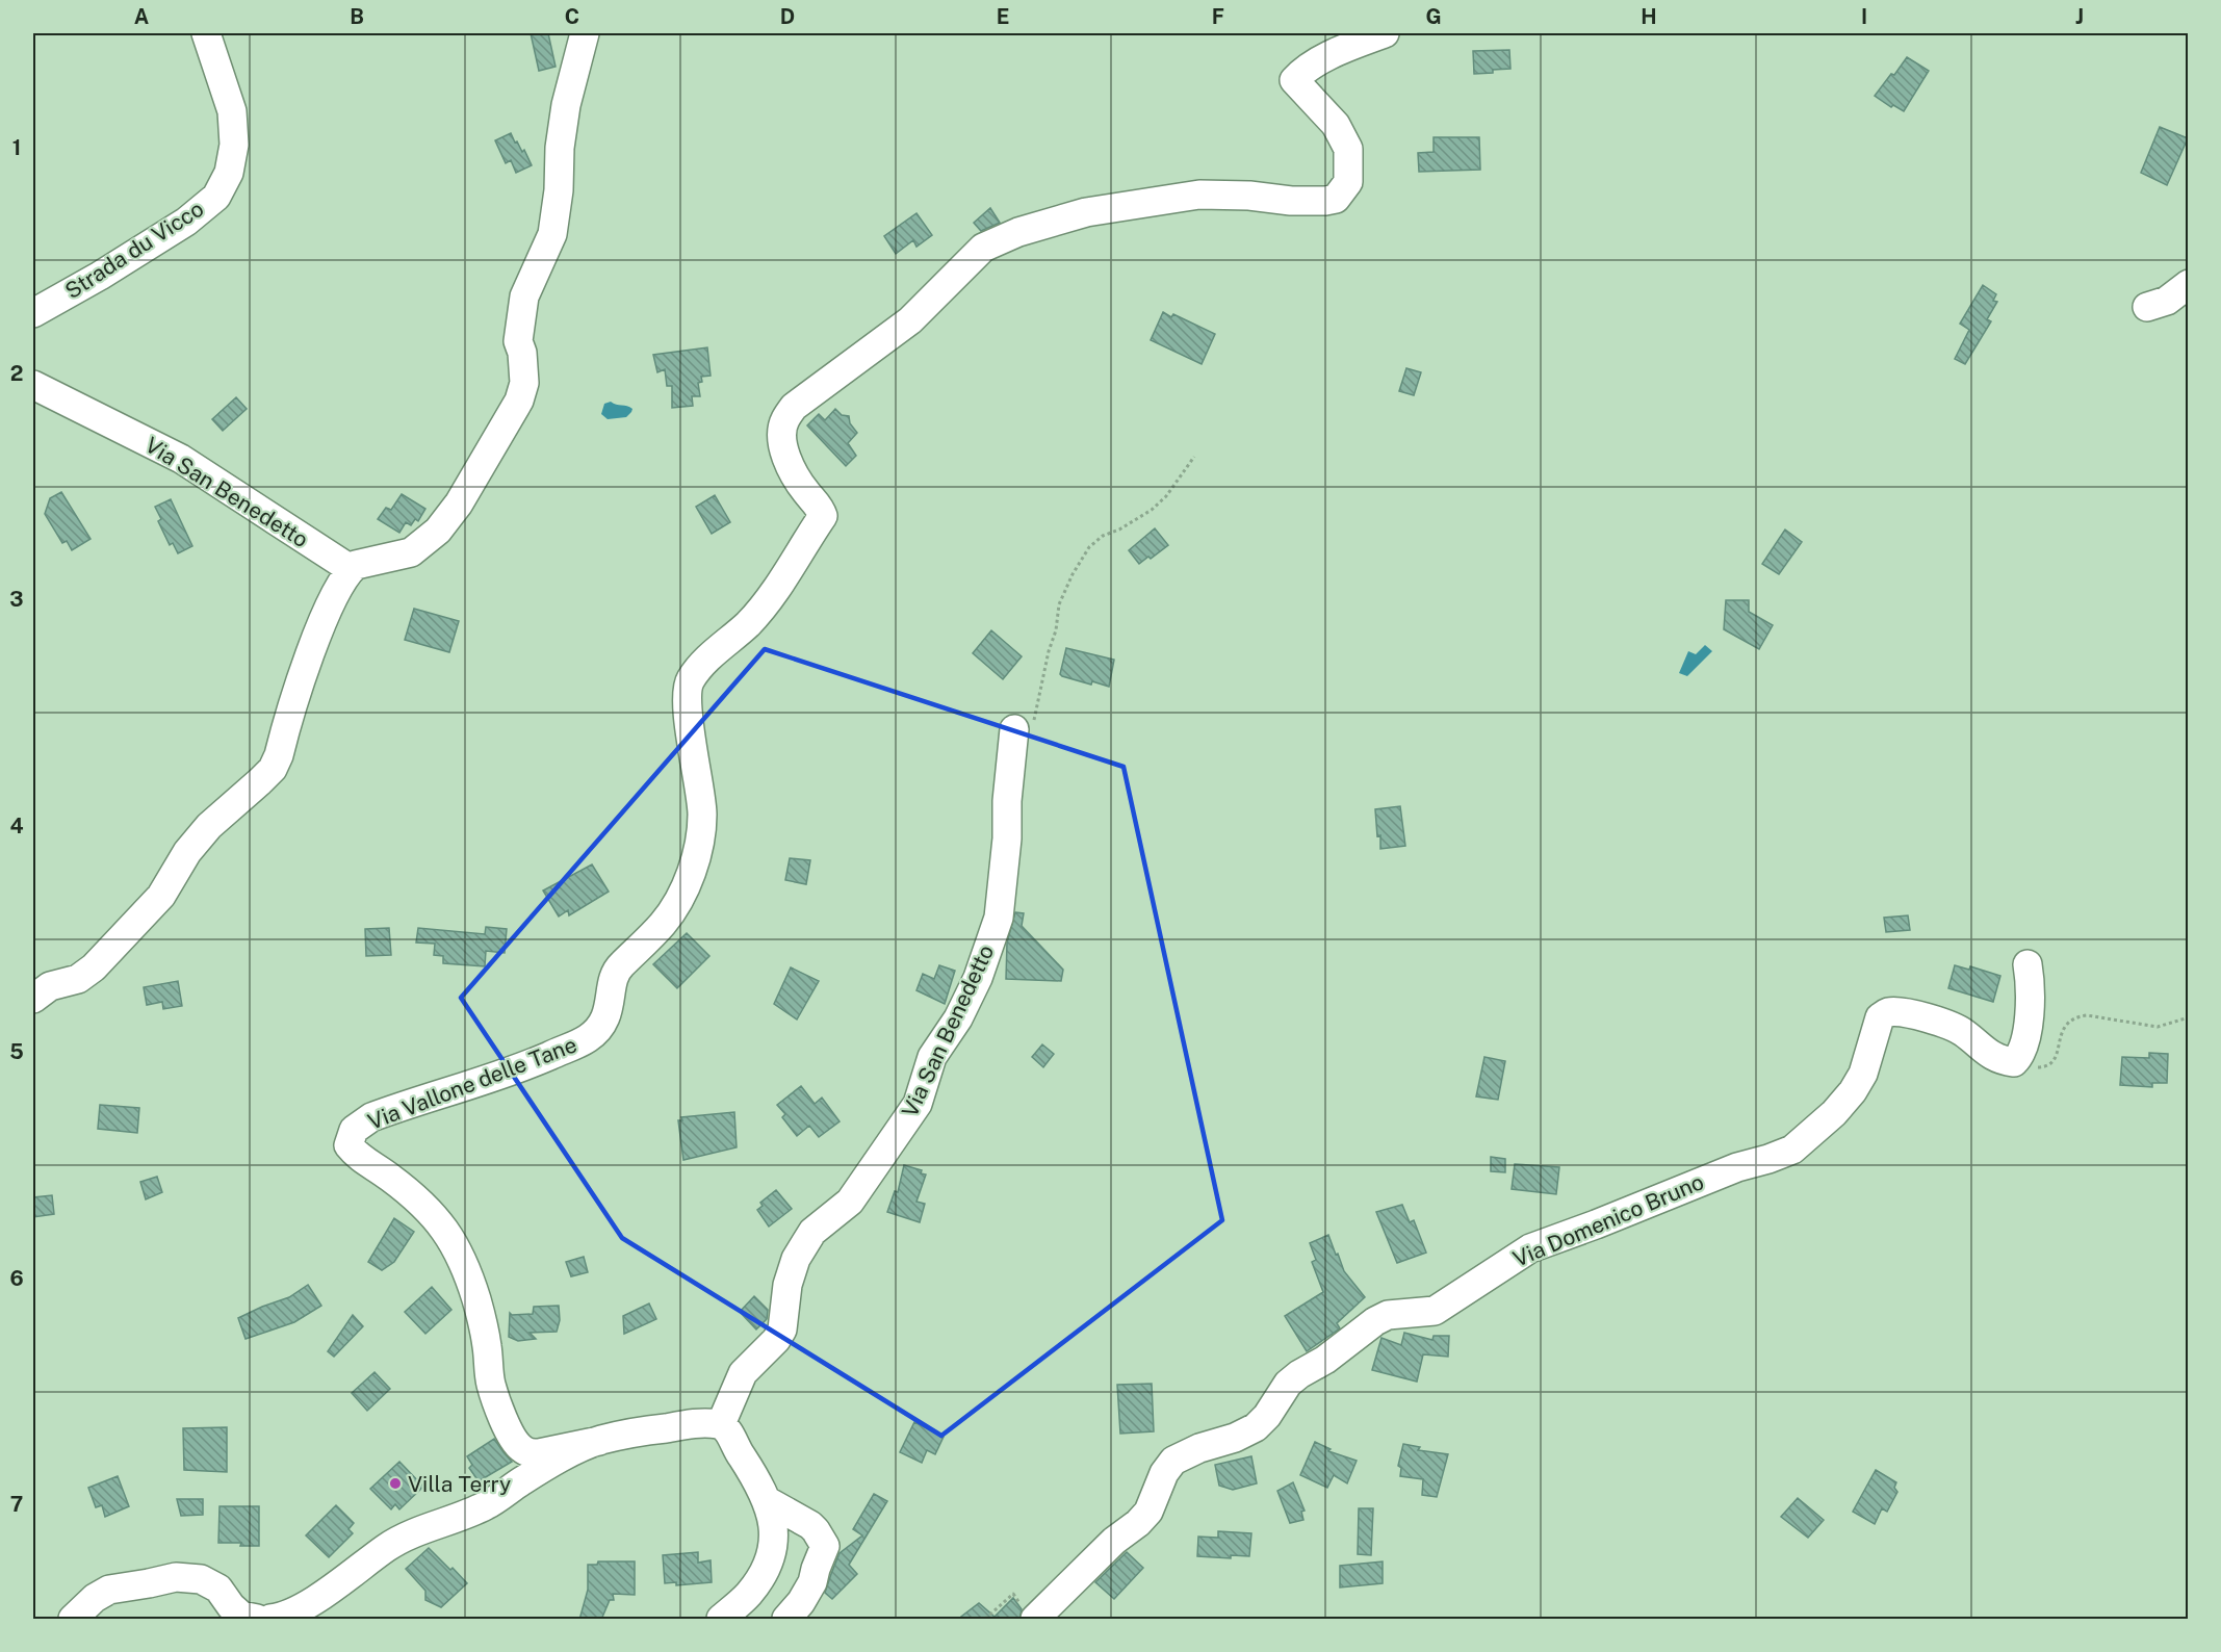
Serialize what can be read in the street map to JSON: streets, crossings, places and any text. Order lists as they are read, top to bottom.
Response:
{
  "streets": {
    "street": [
      "Strada du Vicco",
      "Via San Benedetto",
      "Via Vallone delle Tane",
      "Via Domenico Bruno"
    ]
  },
  "places": ["Villa Terry"],
  "grid": {
    "columns": [
      "A",
      "B",
      "C",
      "D",
      "E",
      "F",
      "G",
      "H",
      "I",
      "J"
    ],
    "rows": [
      "1",
      "2",
      "3",
      "4",
      "5",
      "6",
      "7"
    ]
  }
}
